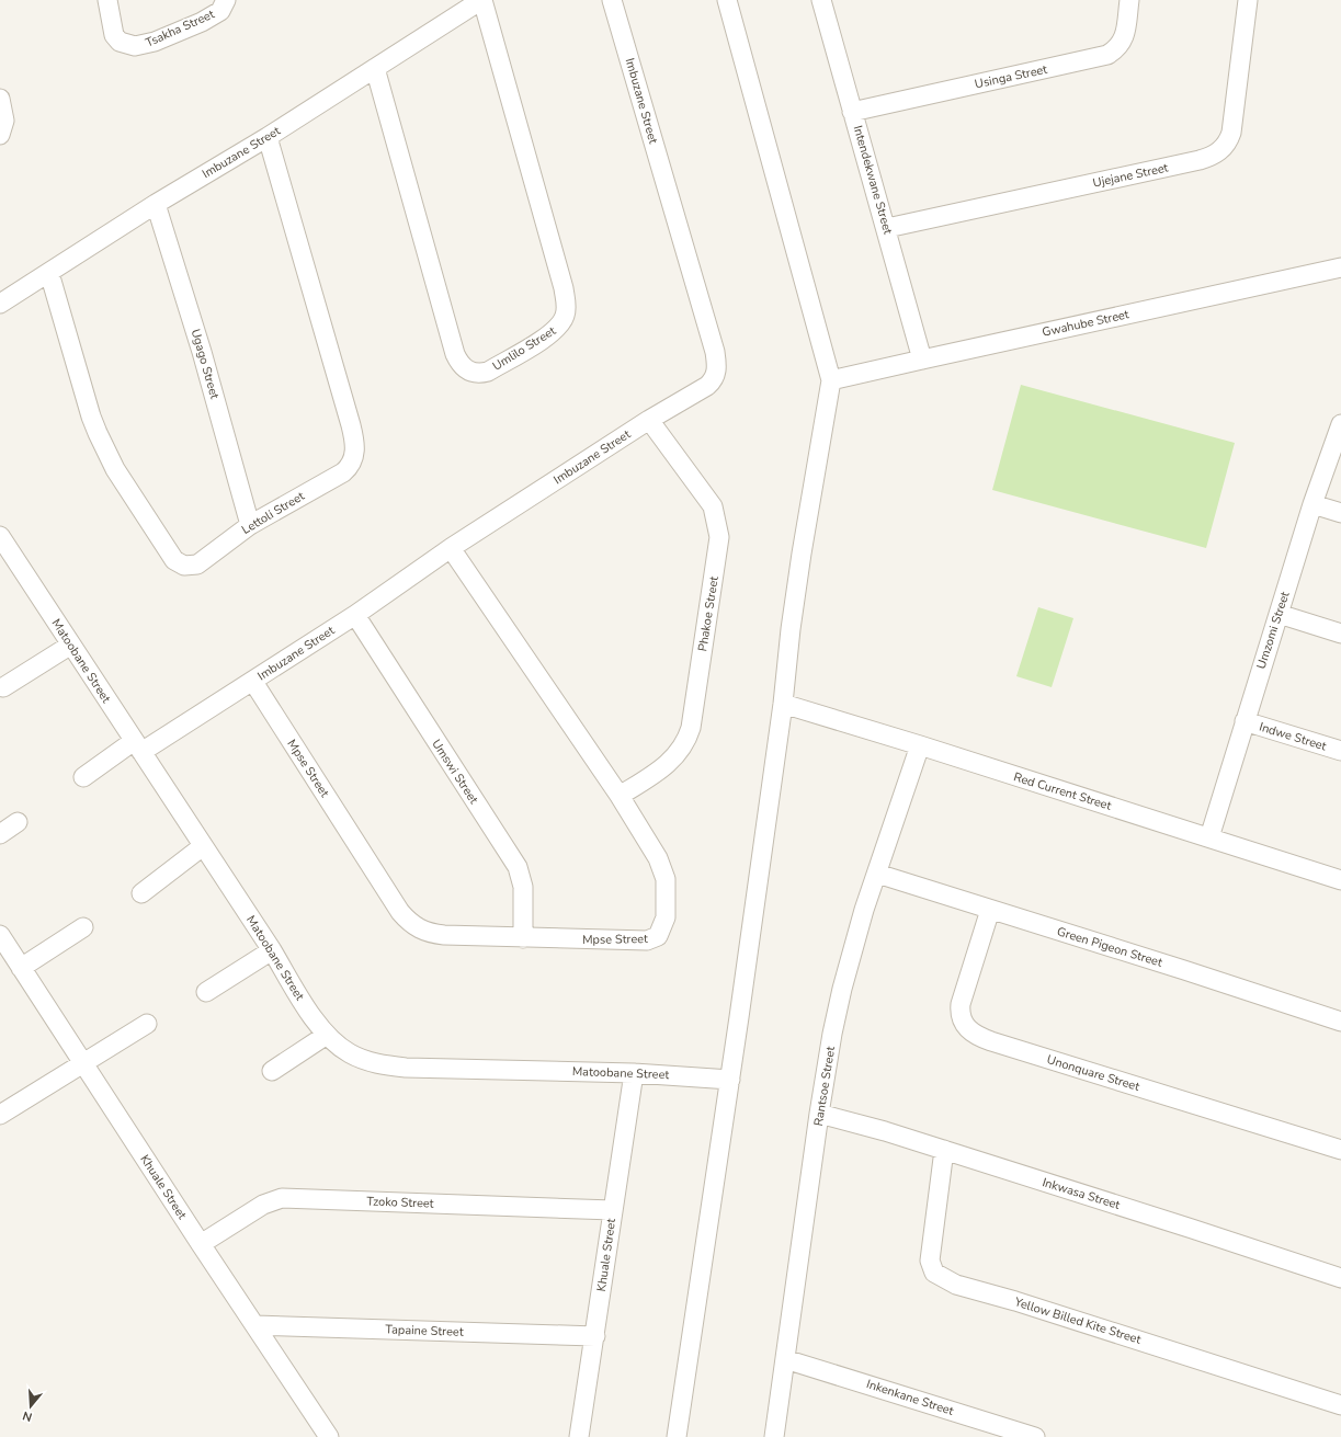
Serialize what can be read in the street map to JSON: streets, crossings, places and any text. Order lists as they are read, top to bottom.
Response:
{
  "streets": {
    "street": [
      "Tsakha Street",
      "Usinga Street",
      "Imbuzane Street",
      "Ujejane Street",
      "Intendekwane Street",
      "Gwahube Street",
      "Umlilo Street",
      "Ugago Street",
      "Lettoli Street",
      "Phakoe Street",
      "Umzomi Street",
      "Matoobane Street",
      "Indwe Street",
      "Mpse Street",
      "Umswi Street",
      "Red Current Street",
      "Green Pigeon Street",
      "Unonquare Street",
      "Rantsoe Street",
      "Khuale Street",
      "Inkwasa Street",
      "Tzoko Street",
      "Yellow Billed Kite Street",
      "Tapaine Street",
      "Inkenkane Street"
    ]
  },
  "crossings": [
    ["Usinga Street", "Intendekwane Street"],
    ["Imbuzane Street", "Umlilo Street"],
    ["Imbuzane Street", "Ugago Street"],
    ["Imbuzane Street", "Lettoli Street"],
    ["Imbuzane Street", "Phakoe Street"],
    ["Imbuzane Street", "Matoobane Street"],
    ["Imbuzane Street", "Mpse Street"],
    ["Imbuzane Street", "Umswi Street"],
    ["Ujejane Street", "Intendekwane Street"],
    ["Intendekwane Street", "Gwahube Street"],
    ["Ugago Street", "Lettoli Street"],
    ["Phakoe Street", "Mpse Street"],
    ["Umzomi Street", "Indwe Street"],
    ["Umzomi Street", "Red Current Street"],
    ["Matoobane Street", "Khuale Street"],
    ["Mpse Street", "Umswi Street"],
    ["Red Current Street", "Rantsoe Street"],
    ["Green Pigeon Street", "Unonquare Street"],
    ["Green Pigeon Street", "Rantsoe Street"],
    ["Rantsoe Street", "Inkwasa Street"],
    ["Rantsoe Street", "Inkenkane Street"],
    ["Khuale Street", "Tzoko Street"],
    ["Khuale Street", "Tapaine Street"],
    ["Inkwasa Street", "Yellow Billed Kite Street"]
  ],
  "north": "bottom"
}
